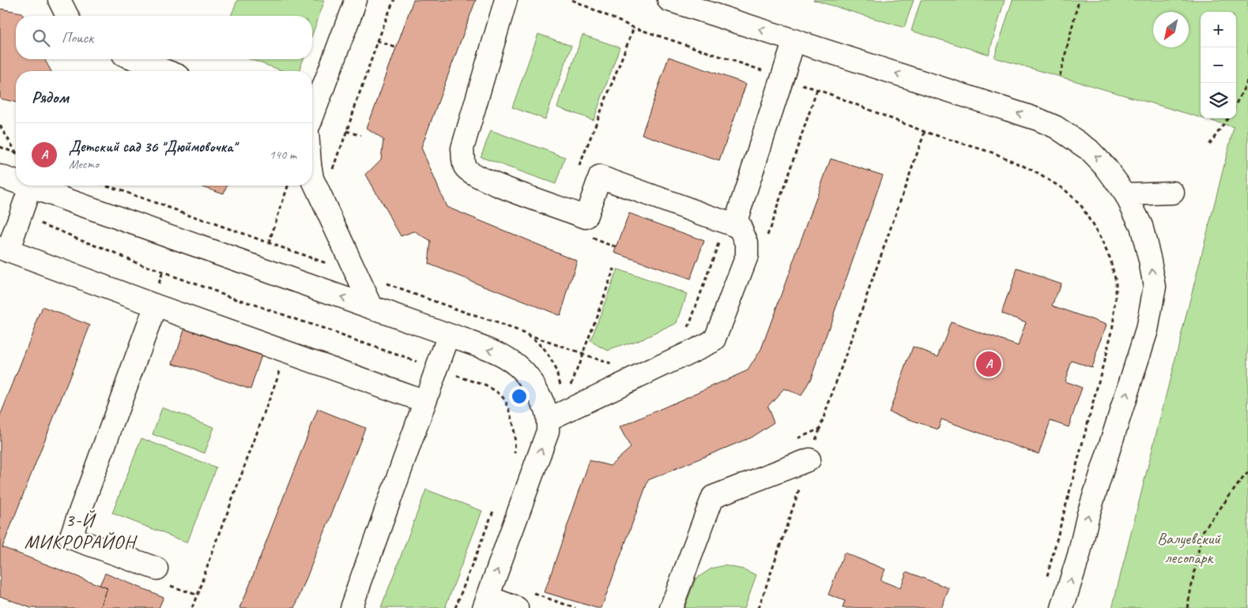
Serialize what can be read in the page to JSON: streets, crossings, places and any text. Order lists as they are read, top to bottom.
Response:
{
  "districts": ["3-Й МИКРОРАЙОН"],
  "parks": ["Валуевский лесопарк"],
  "north": "bottom left",
  "page": {
    "map_buttons": ["+", "−"],
    "search": "Поиск",
    "heading": "Рядом",
    "list": [
      {
        "mark": "A",
        "name": "Детский сад 36 \"Дюймовочка\"",
        "note": "Место",
        "value": "140 m"
      }
    ],
    "pins": "A"
  }
}
